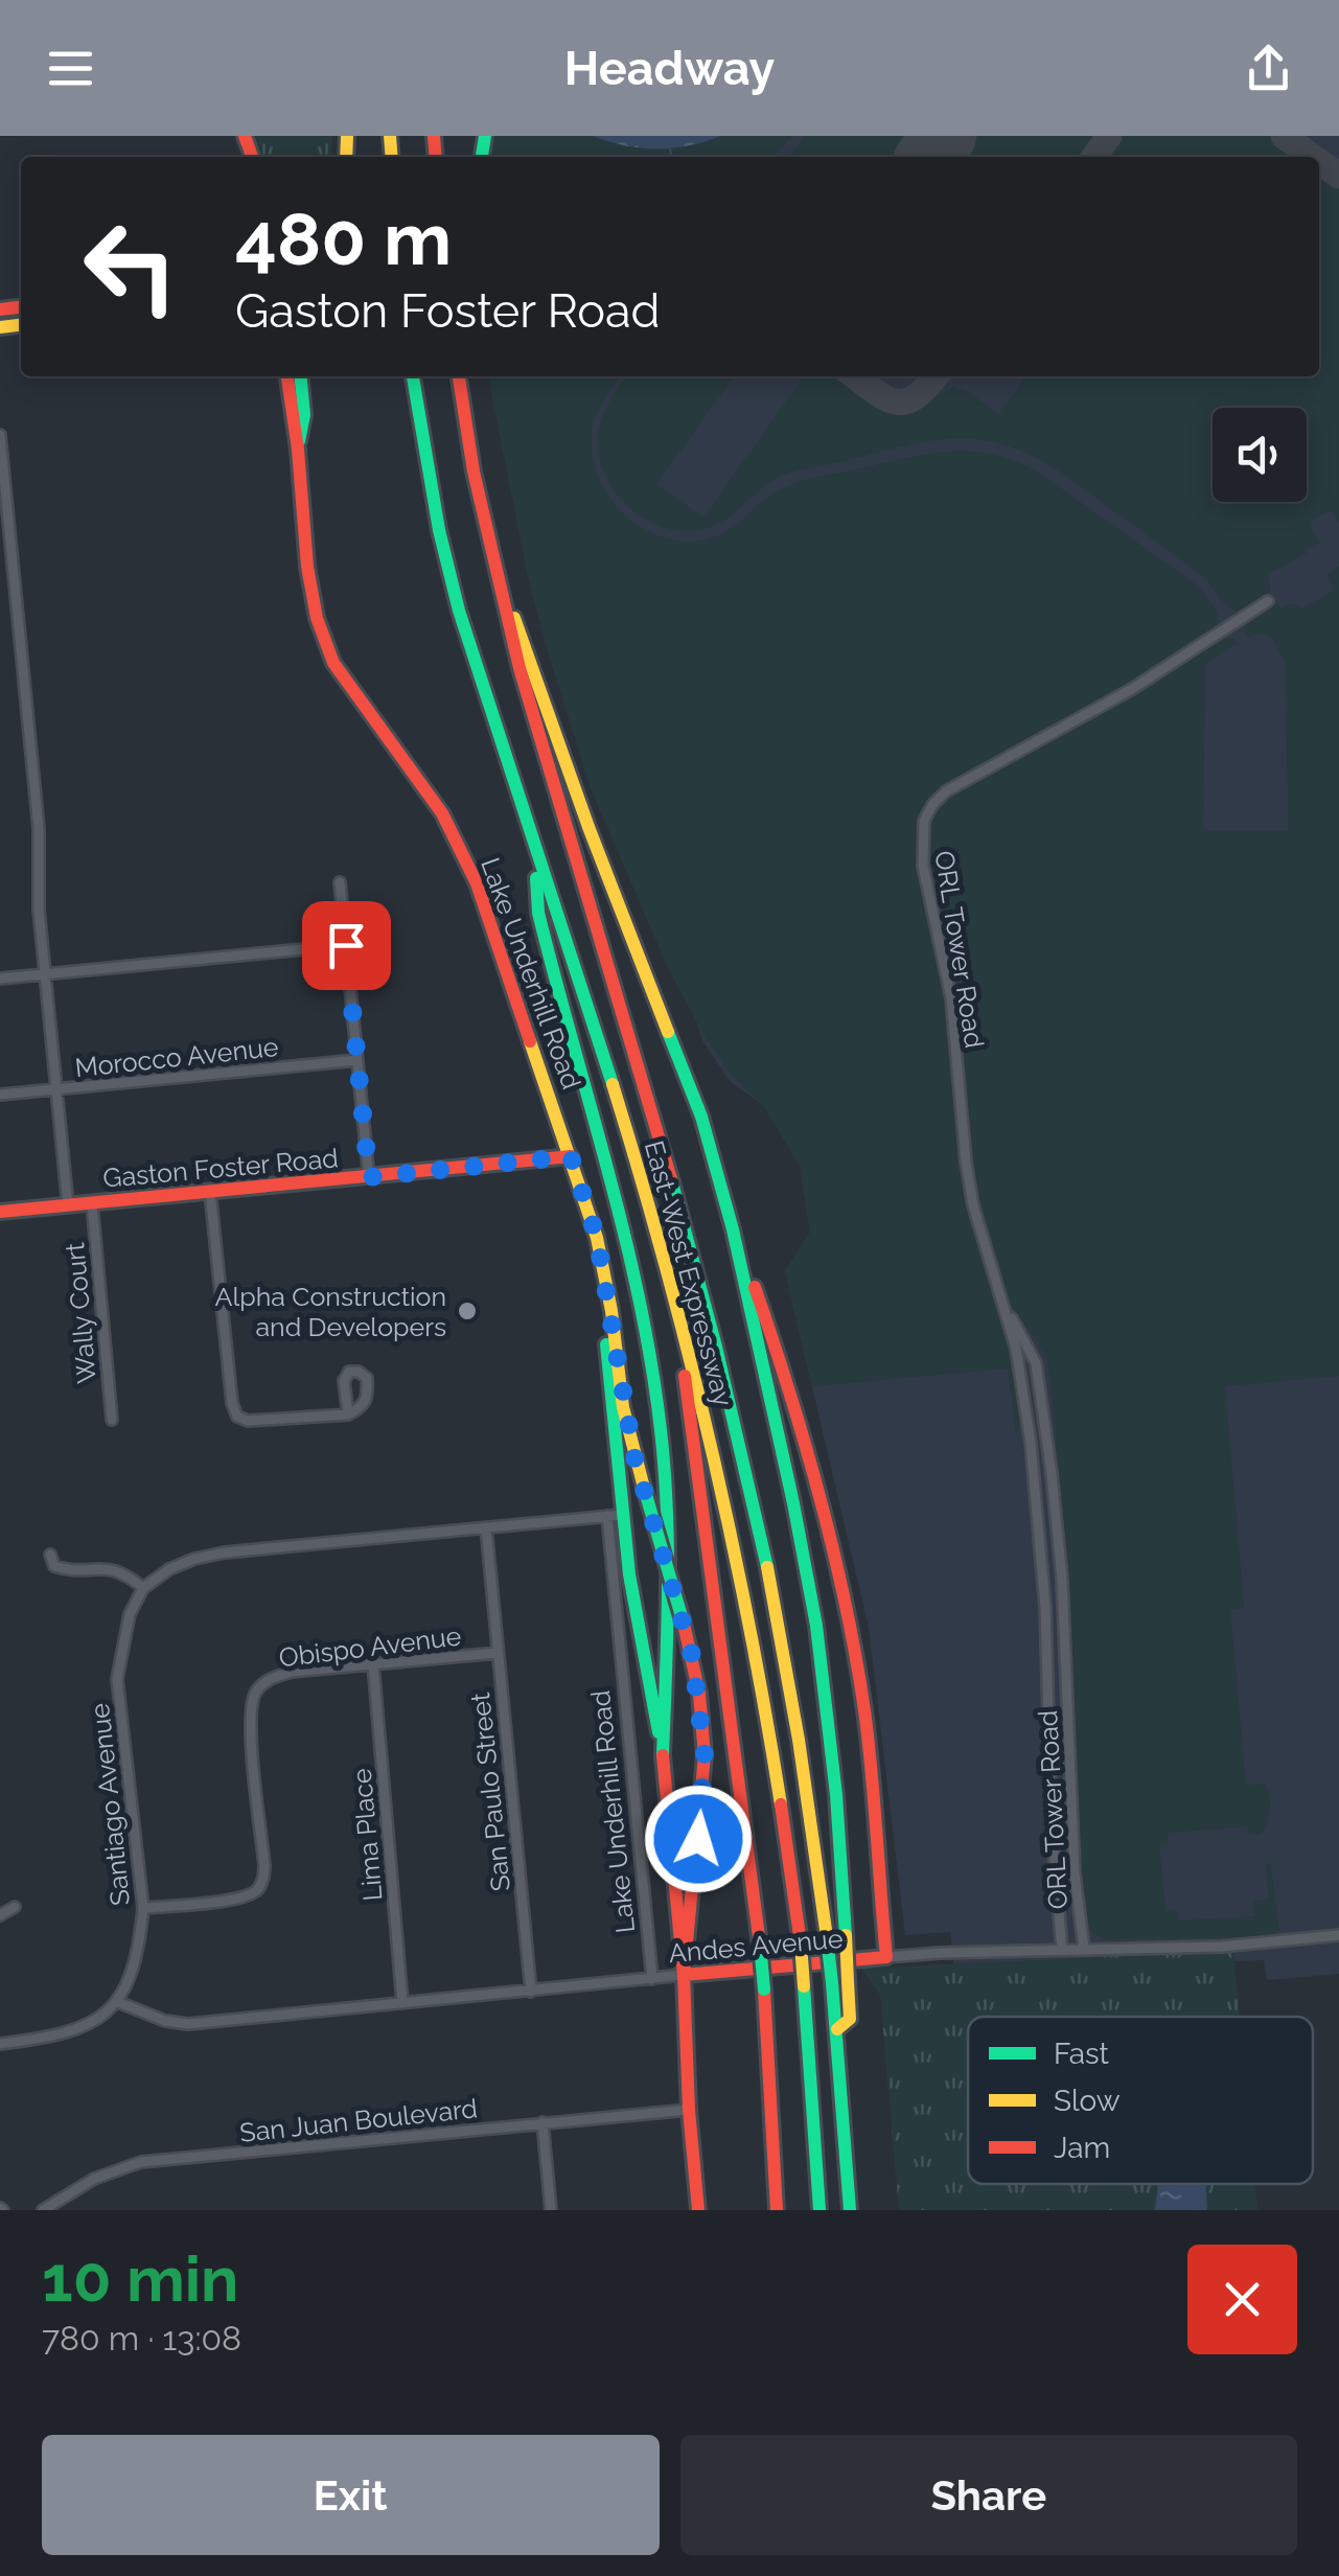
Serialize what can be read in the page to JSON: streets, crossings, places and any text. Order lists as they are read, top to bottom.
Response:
{
  "streets": {
    "main road": [
      "Lake Underhill Road",
      "Gaston Foster Road",
      "East-West Expressway",
      "Andes Avenue"
    ],
    "street": [
      "ORL Tower Road",
      "Morocco Avenue",
      "Wally Court",
      "Obispo Avenue",
      "San Paulo Street",
      "Santiago Avenue",
      "Lima Place",
      "San Juan Boulevard"
    ]
  },
  "crossings": [
    ["ORL Tower Road", "Andes Avenue"],
    ["Lake Underhill Road", "Gaston Foster Road"],
    ["Lake Underhill Road", "Andes Avenue"],
    ["Lake Underhill Road", "San Juan Boulevard"],
    ["Gaston Foster Road", "Wally Court"],
    ["Obispo Avenue", "San Paulo Street"],
    ["Obispo Avenue", "Santiago Avenue"],
    ["Obispo Avenue", "Lima Place"],
    ["San Paulo Street", "Andes Avenue"],
    ["Santiago Avenue", "Andes Avenue"],
    ["Lima Place", "Andes Avenue"]
  ],
  "places": ["Alpha Construction and Developers"],
  "legend": ["Fast", "Slow", "Jam"],
  "page": {
    "header": "Headway",
    "turn": ["480 m", "Gaston Foster Road"],
    "heading": ["10 min", "780 m · 13:08"],
    "buttons": ["Exit", "Share"]
  }
}
